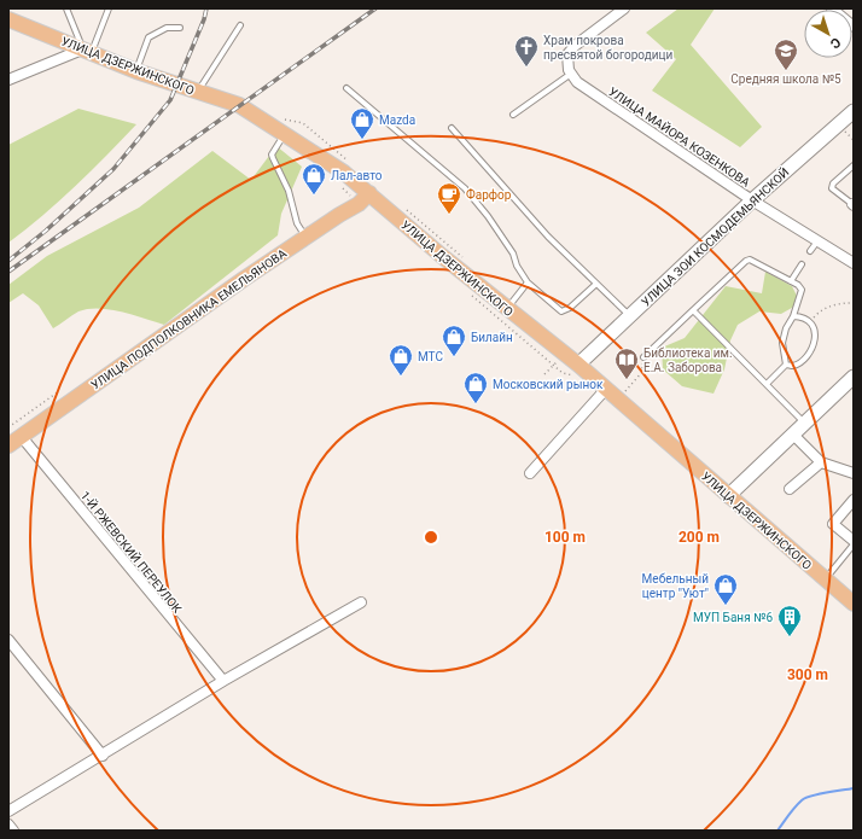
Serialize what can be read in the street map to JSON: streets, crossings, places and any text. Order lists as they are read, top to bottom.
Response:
{
  "streets": {
    "main road": ["УЛИЦА ДЗЕРЖИНСКОГО", "УЛИЦА ЗОИ КОСМОДЕМЬЯНСКОЙ", "УЛИЦА ПОДПОЛКОВНИКА ЕМЕЛЬЯНОВА"],
    "street": ["УЛИЦА МАЙОРА КОЗЕНКОВА", "1-Й РЖЕВСКИЙ ПЕРЕУЛОК"]
  },
  "crossings": [
    ["УЛИЦА ДЗЕРЖИНСКОГО", "УЛИЦА ЗОИ КОСМОДЕМЬЯНСКОЙ"],
    ["УЛИЦА ДЗЕРЖИНСКОГО", "УЛИЦА ПОДПОЛКОВНИКА ЕМЕЛЬЯНОВА"],
    ["УЛИЦА МАЙОРА КОЗЕНКОВА", "УЛИЦА ЗОИ КОСМОДЕМЬЯНСКОЙ"],
    ["УЛИЦА ПОДПОЛКОВНИКА ЕМЕЛЬЯНОВА", "1-Й РЖЕВСКИЙ ПЕРЕУЛОК"]
  ],
  "places": {
    "church": ["Храм покрова пресвятой богородици"],
    "school or university": ["Средняя школа №5"],
    "shop": [
      "Mazda",
      "Лал-авто",
      "Билайн",
      "МТС",
      "Московский рынок",
      "Мебельный центр \"Уют\""
    ],
    "cafe": ["Фарфор"],
    "library": ["Библиотека им. Е.А. Заборова"],
    "building": ["МУП Баня №6"]
  },
  "north": "bottom right",
  "rings": ["100 m", "200 m", "300 m"]
}
